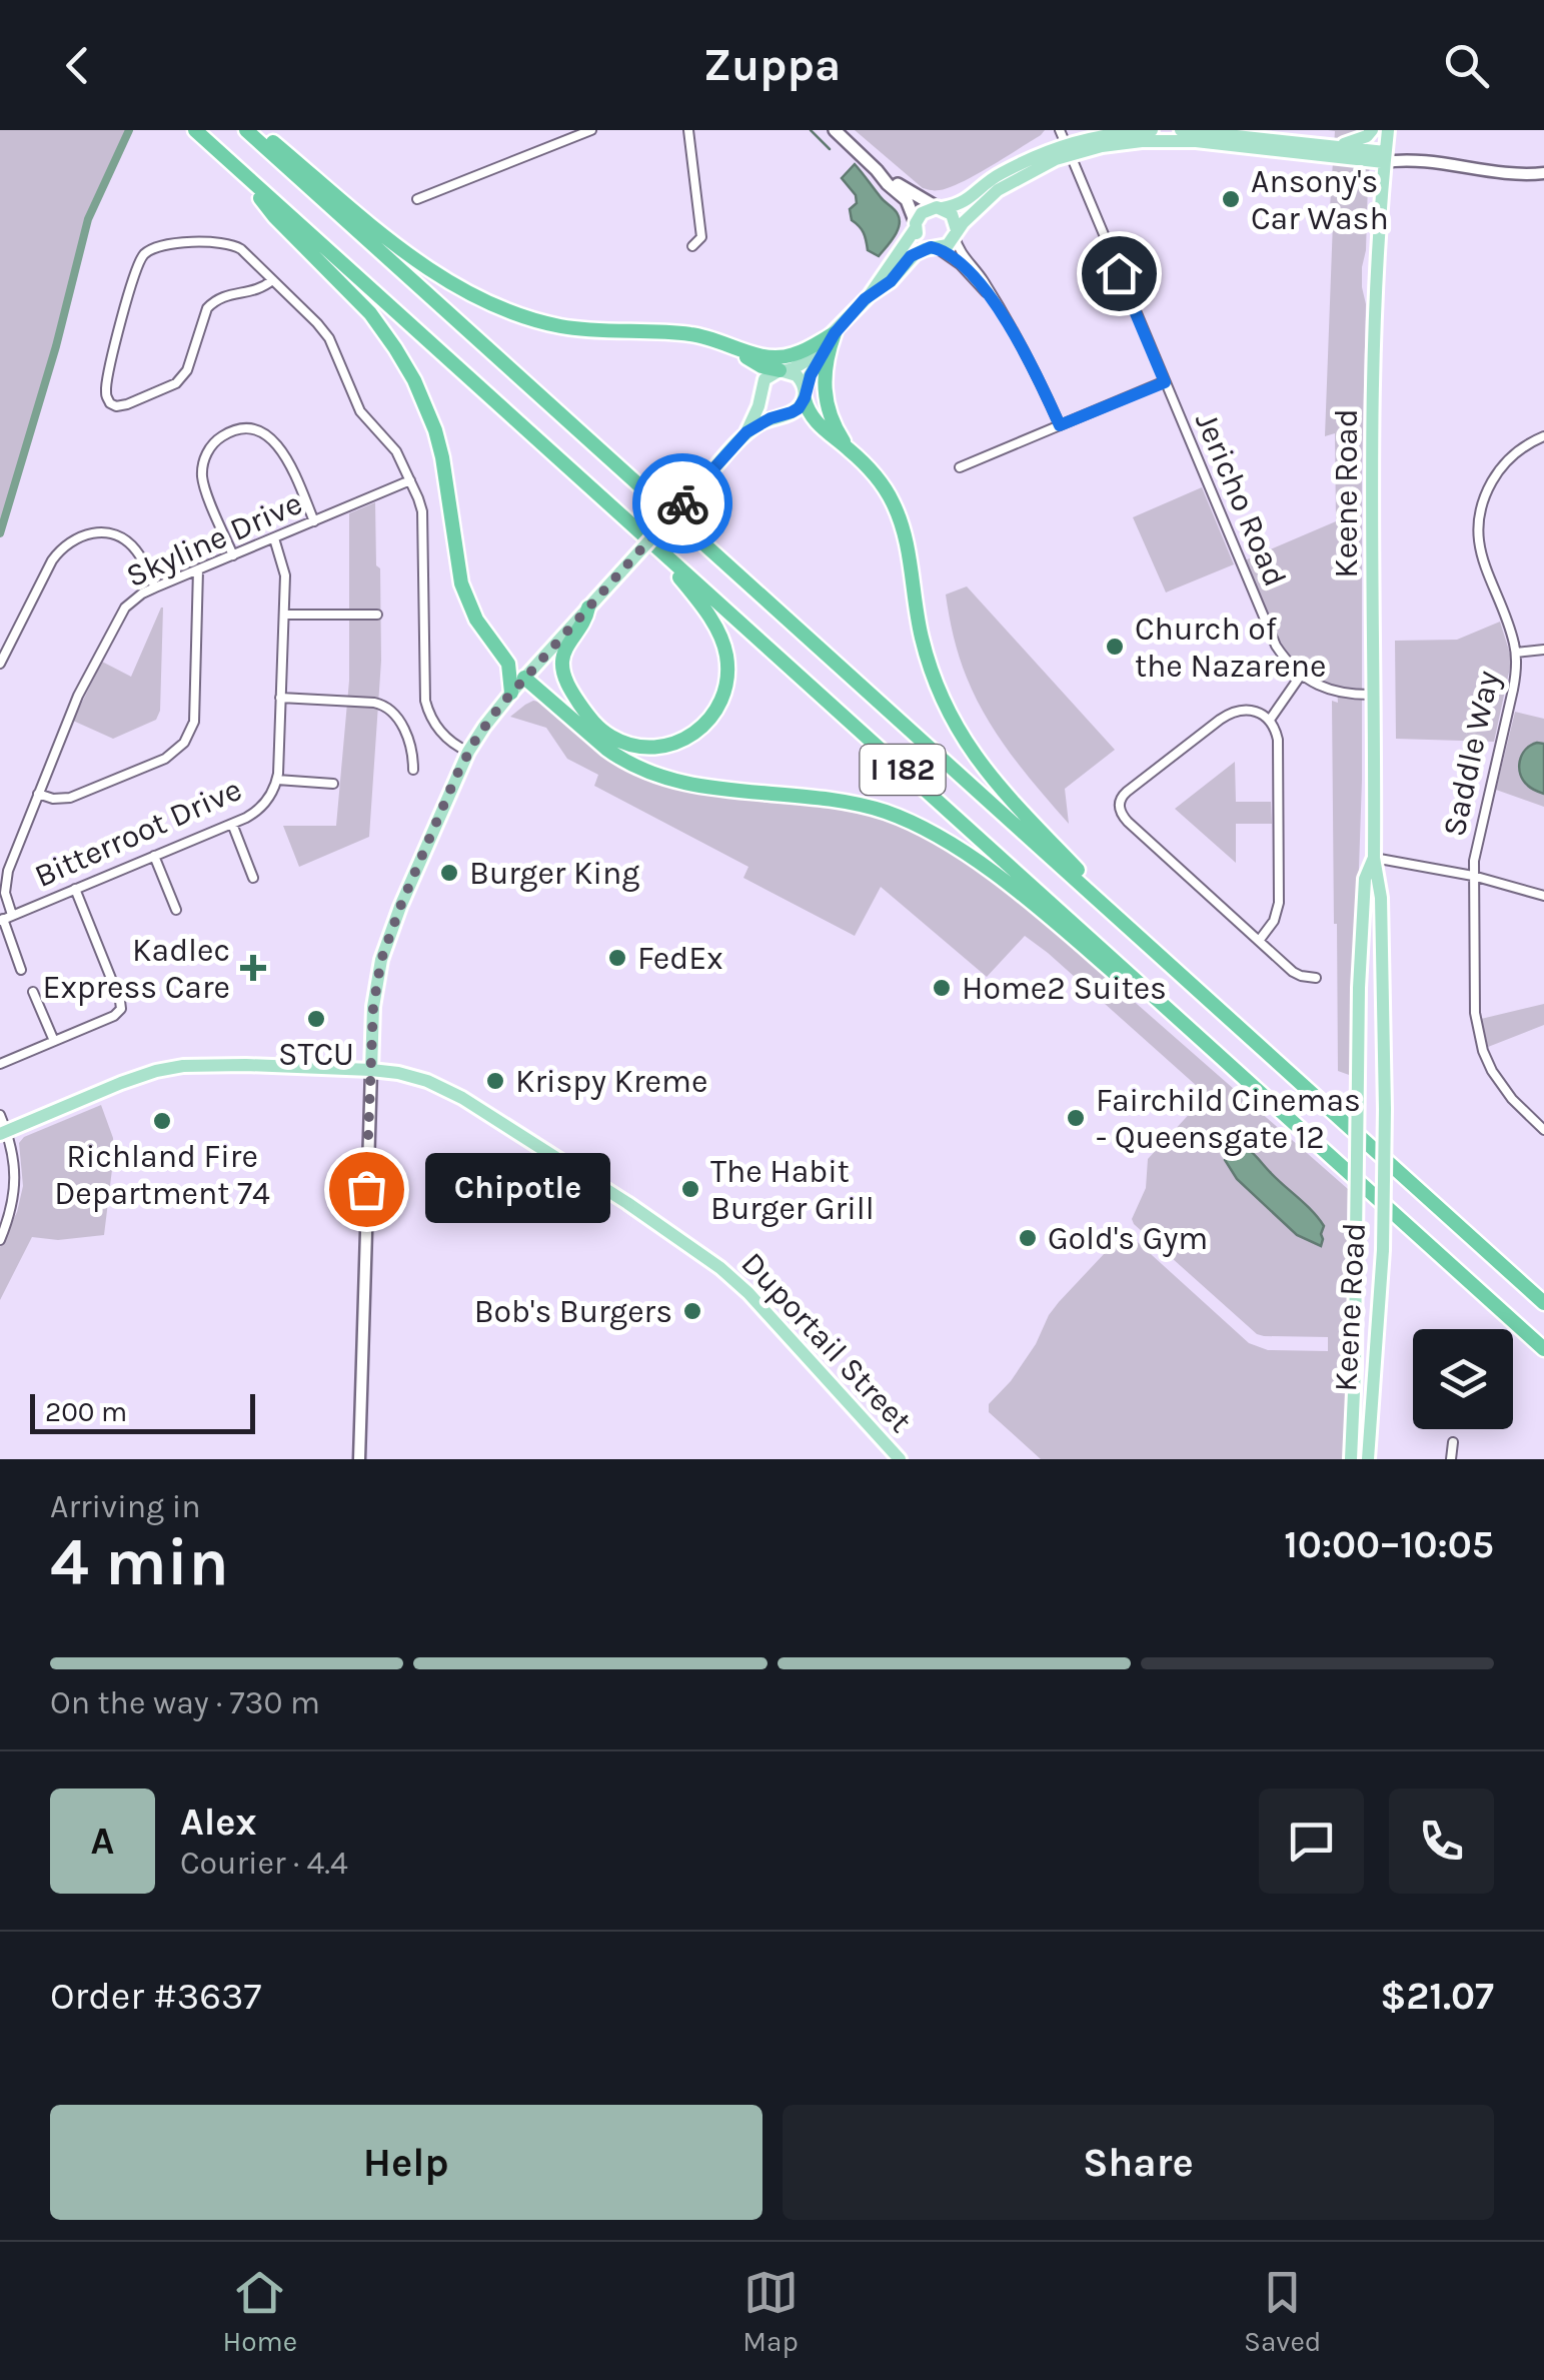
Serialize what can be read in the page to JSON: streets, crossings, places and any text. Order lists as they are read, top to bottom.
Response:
{
  "streets": {
    "highway": ["I 182"],
    "main road": ["Keene Road", "Duportail Street"],
    "street": [
      "Jericho Road",
      "Skyline Drive",
      "Saddle Way",
      "Bitterroot Drive"
    ]
  },
  "crossings": [
    ["Keene Road", "Jericho Road"],
    ["Skyline Drive", "Bitterroot Drive"]
  ],
  "places": {
    "other": [
      "Ansony's Car Wash",
      "Church of the Nazarene",
      "Burger King",
      "FedEx",
      "Home2 Suites",
      "STCU",
      "Krispy Kreme",
      "Fairchild Cinemas - Queensgate 12",
      "Richland Fire Department 74",
      "Chipotle",
      "The Habit Burger Grill",
      "Gold's Gym",
      "Bob's Burgers"
    ],
    "health": ["Kadlec Express Care"]
  },
  "scale_bar": "200 m",
  "page": {
    "header": "Zuppa",
    "bubble": "Chipotle",
    "scale": "200 m",
    "heading": ["4 min", "Arriving in", "10:00–10:05"],
    "panel": [
      "Alex",
      "Courier · 4.4",
      "Order #3637",
      "$21.07"
    ],
    "bar": "On the way · 730 m",
    "round": "A",
    "buttons": ["Help", "Share"],
    "tabs": ["Home", "Map", "Saved"]
  }
}
